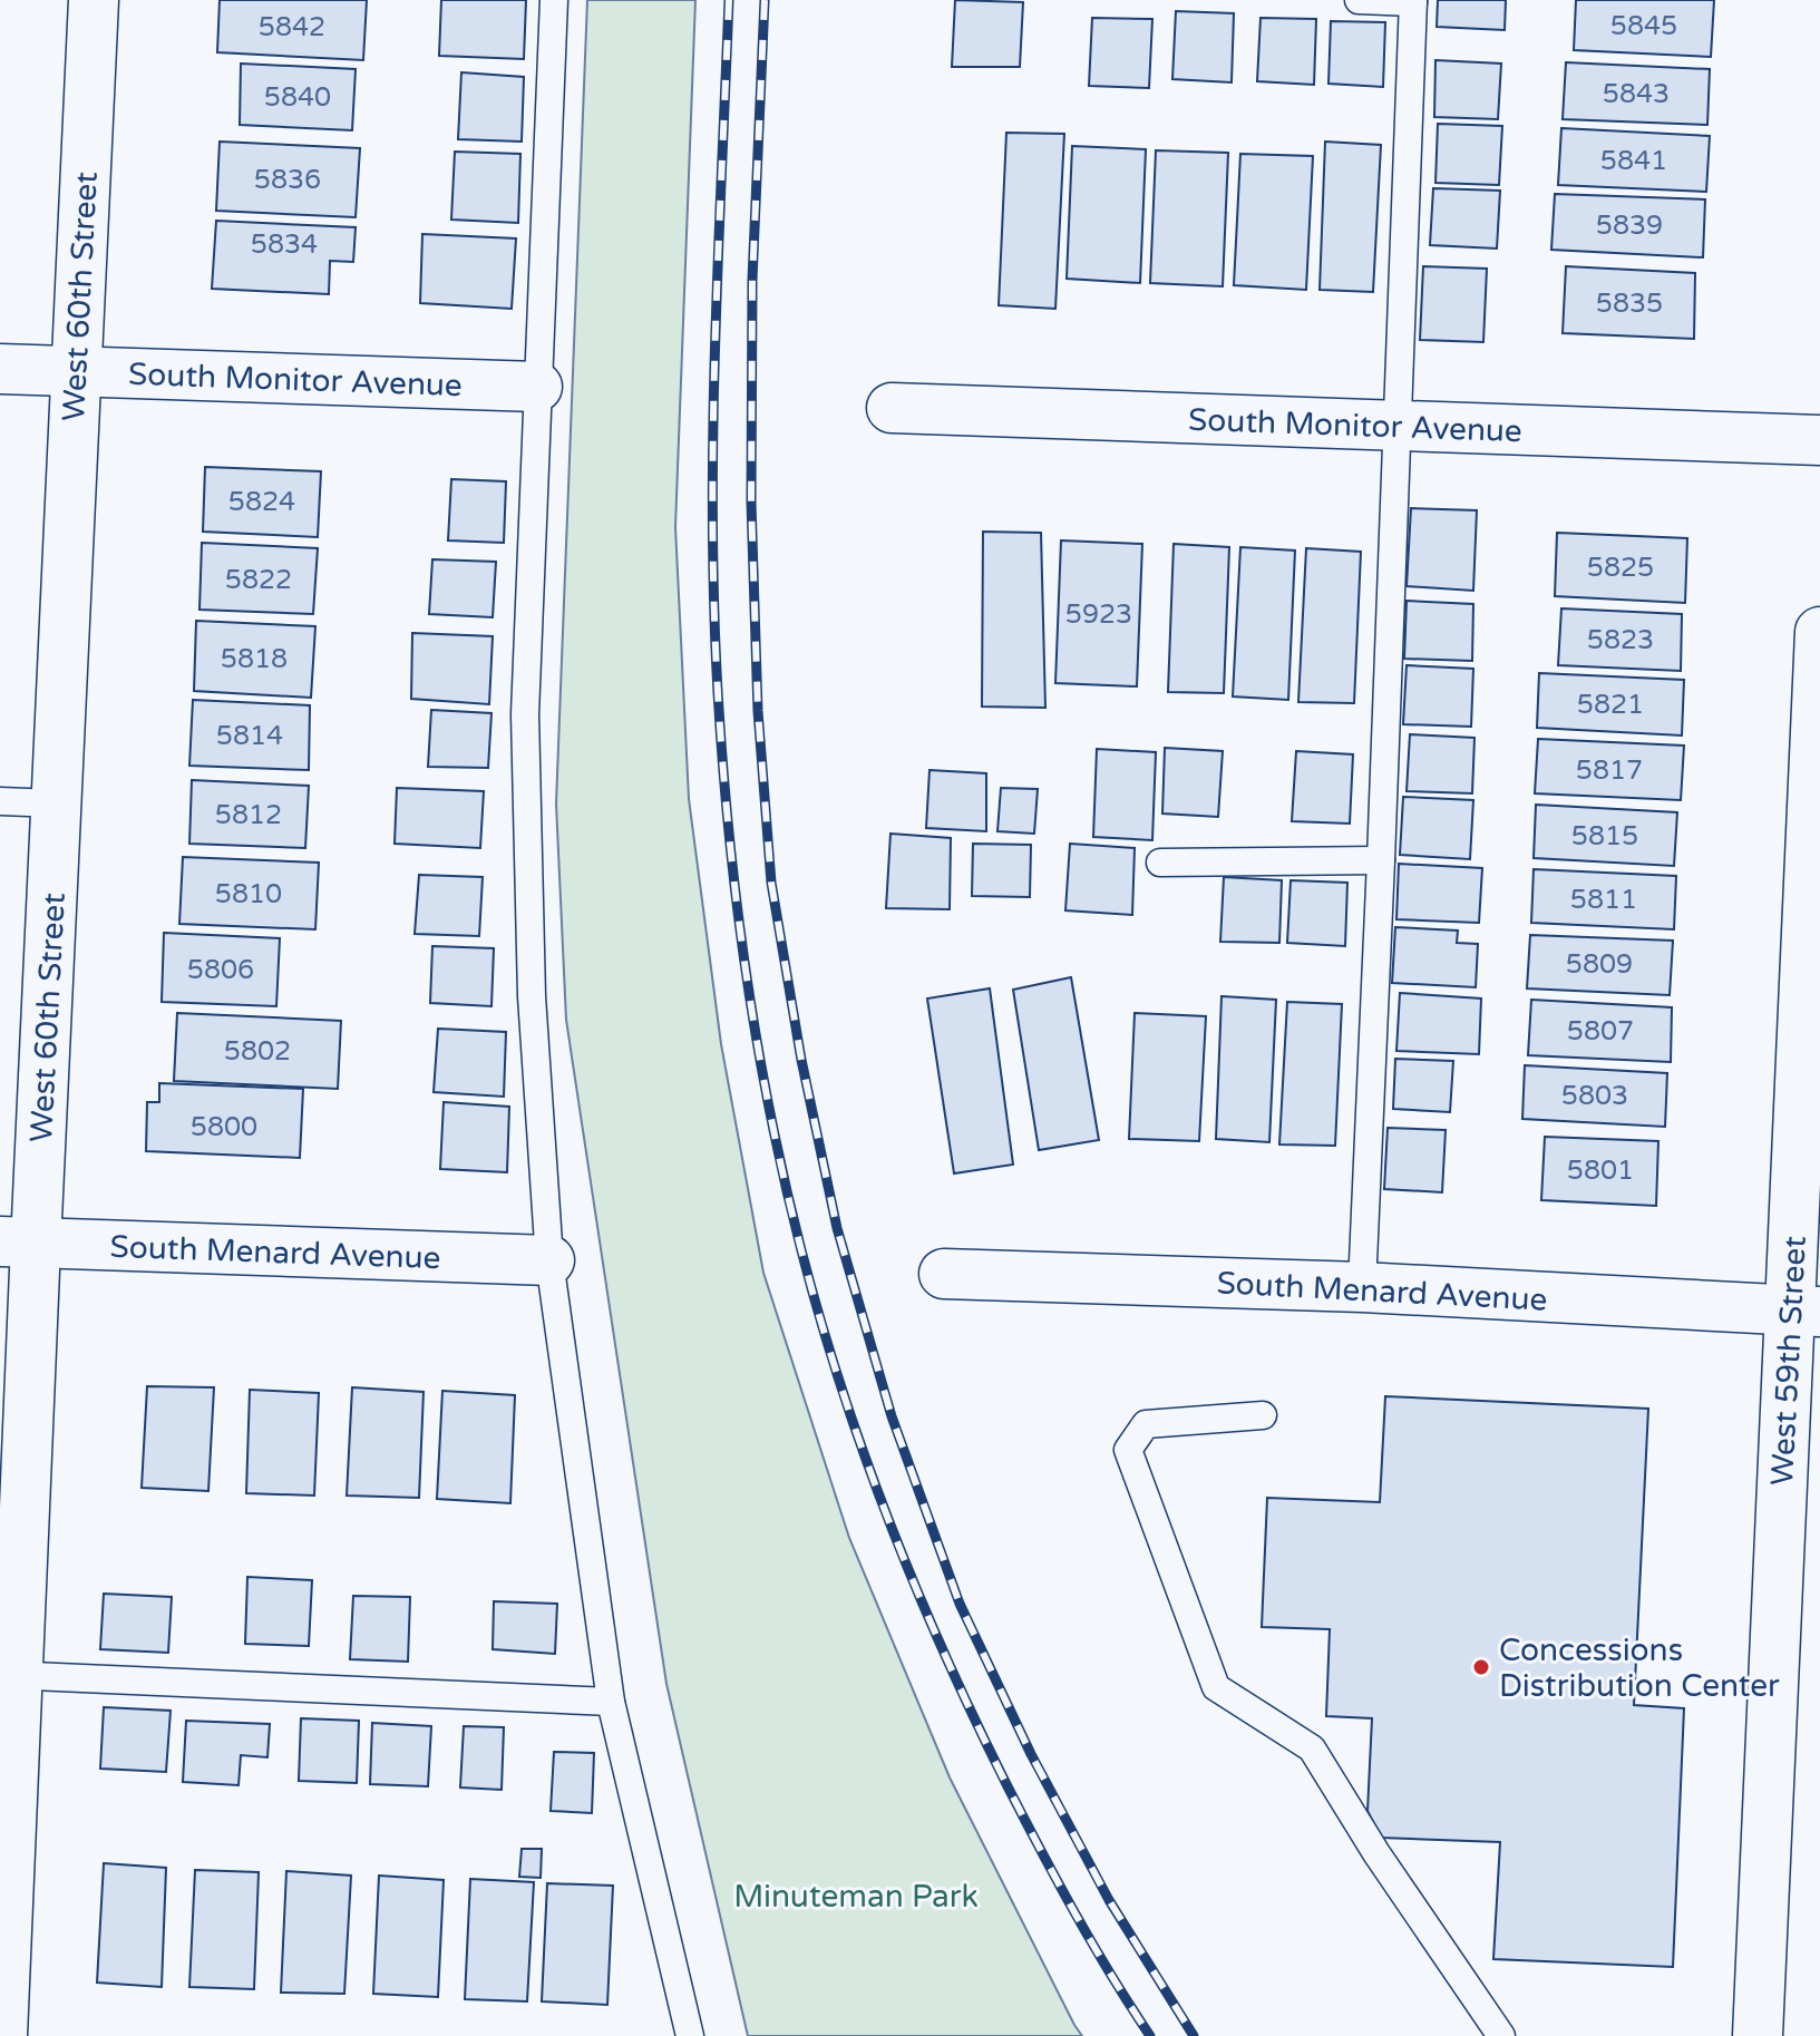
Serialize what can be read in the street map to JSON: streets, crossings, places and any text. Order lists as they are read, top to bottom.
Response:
{
  "streets": {
    "street": [
      "West 60th Street",
      "South Monitor Avenue",
      "South Menard Avenue",
      "West 59th Street"
    ]
  },
  "crossings": [
    ["West 60th Street", "South Monitor Avenue"],
    ["West 60th Street", "South Menard Avenue"],
    ["South Menard Avenue", "West 59th Street"]
  ],
  "parks": ["Minuteman Park"],
  "places": ["Concessions Distribution Center"],
  "house_numbers": [
    "5845",
    "5842",
    "5843",
    "5840",
    "5841",
    "5836",
    "5839",
    "5834",
    "5835",
    "5824",
    "5825",
    "5822",
    "5923",
    "5823",
    "5818",
    "5821",
    "5814",
    "5817",
    "5812",
    "5815",
    "5810",
    "5811",
    "5809",
    "5806",
    "5807",
    "5802",
    "5803",
    "5800",
    "5801"
  ]
}
